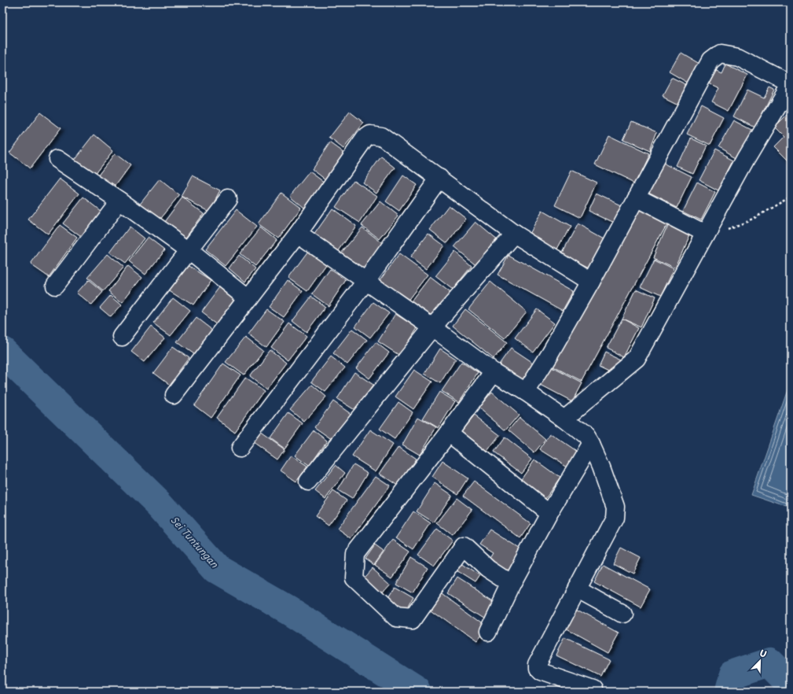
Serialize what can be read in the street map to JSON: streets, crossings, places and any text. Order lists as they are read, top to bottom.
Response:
{
  "water": ["Sei Tuntungan"],
  "north": "top right"
}
